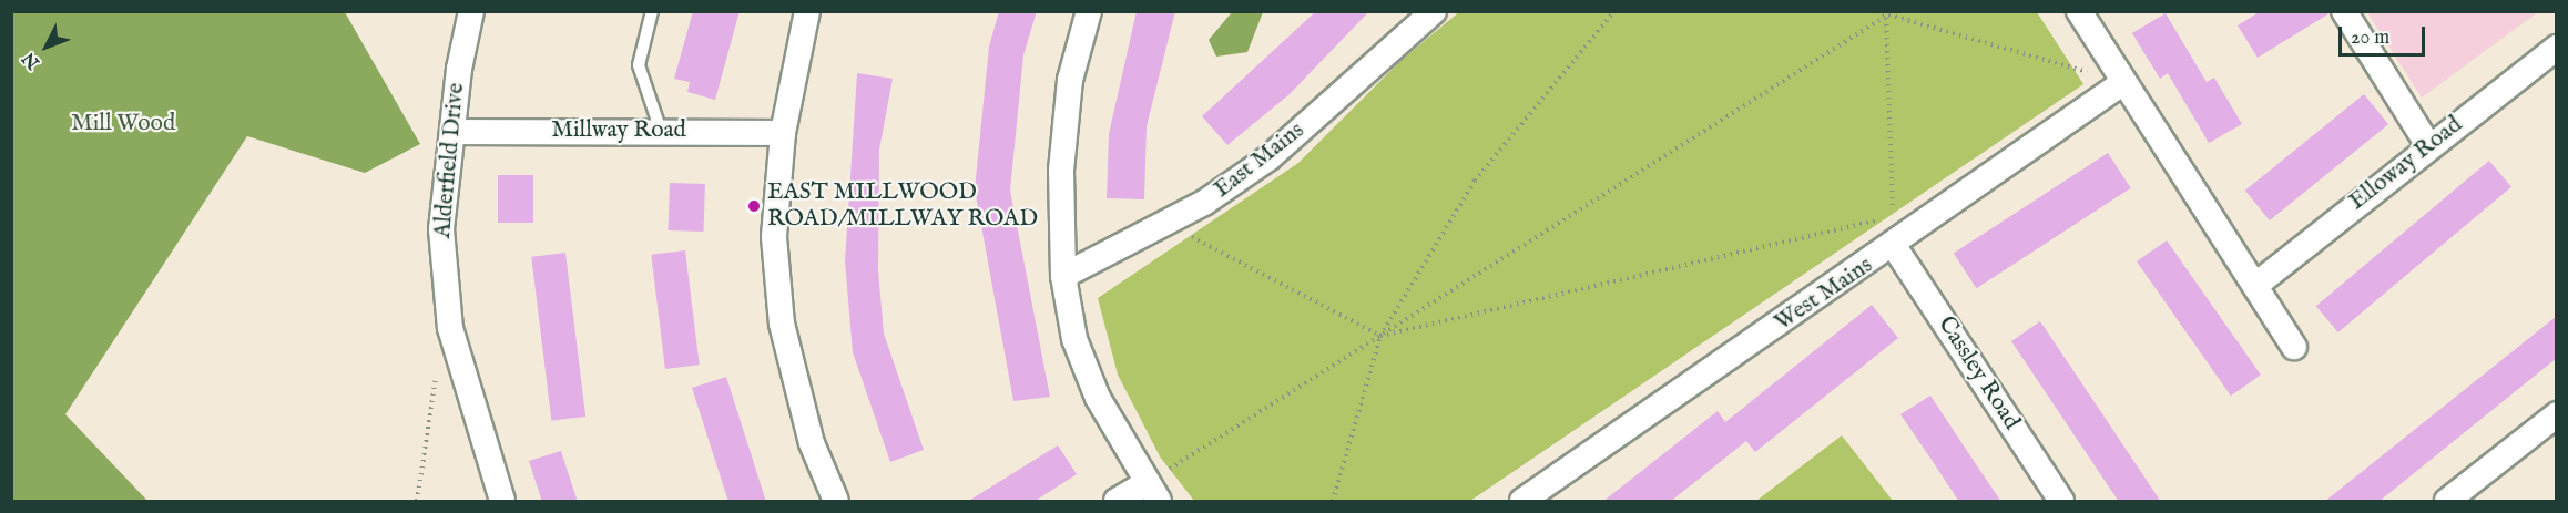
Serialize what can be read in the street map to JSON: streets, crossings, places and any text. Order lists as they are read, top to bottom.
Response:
{
  "streets": {
    "street": [
      "Millway Road",
      "Alderfield Drive",
      "East Mains",
      "Elloway Road",
      "West Mains",
      "Cassley Road"
    ]
  },
  "crossings": [
    ["Millway Road", "Alderfield Drive"],
    ["West Mains", "Cassley Road"]
  ],
  "parks": ["Mill Wood"],
  "places": ["EAST MILLWOOD ROAD/MILLWAY ROAD"],
  "scale_bar": "20 m",
  "north": "bottom left"
}
